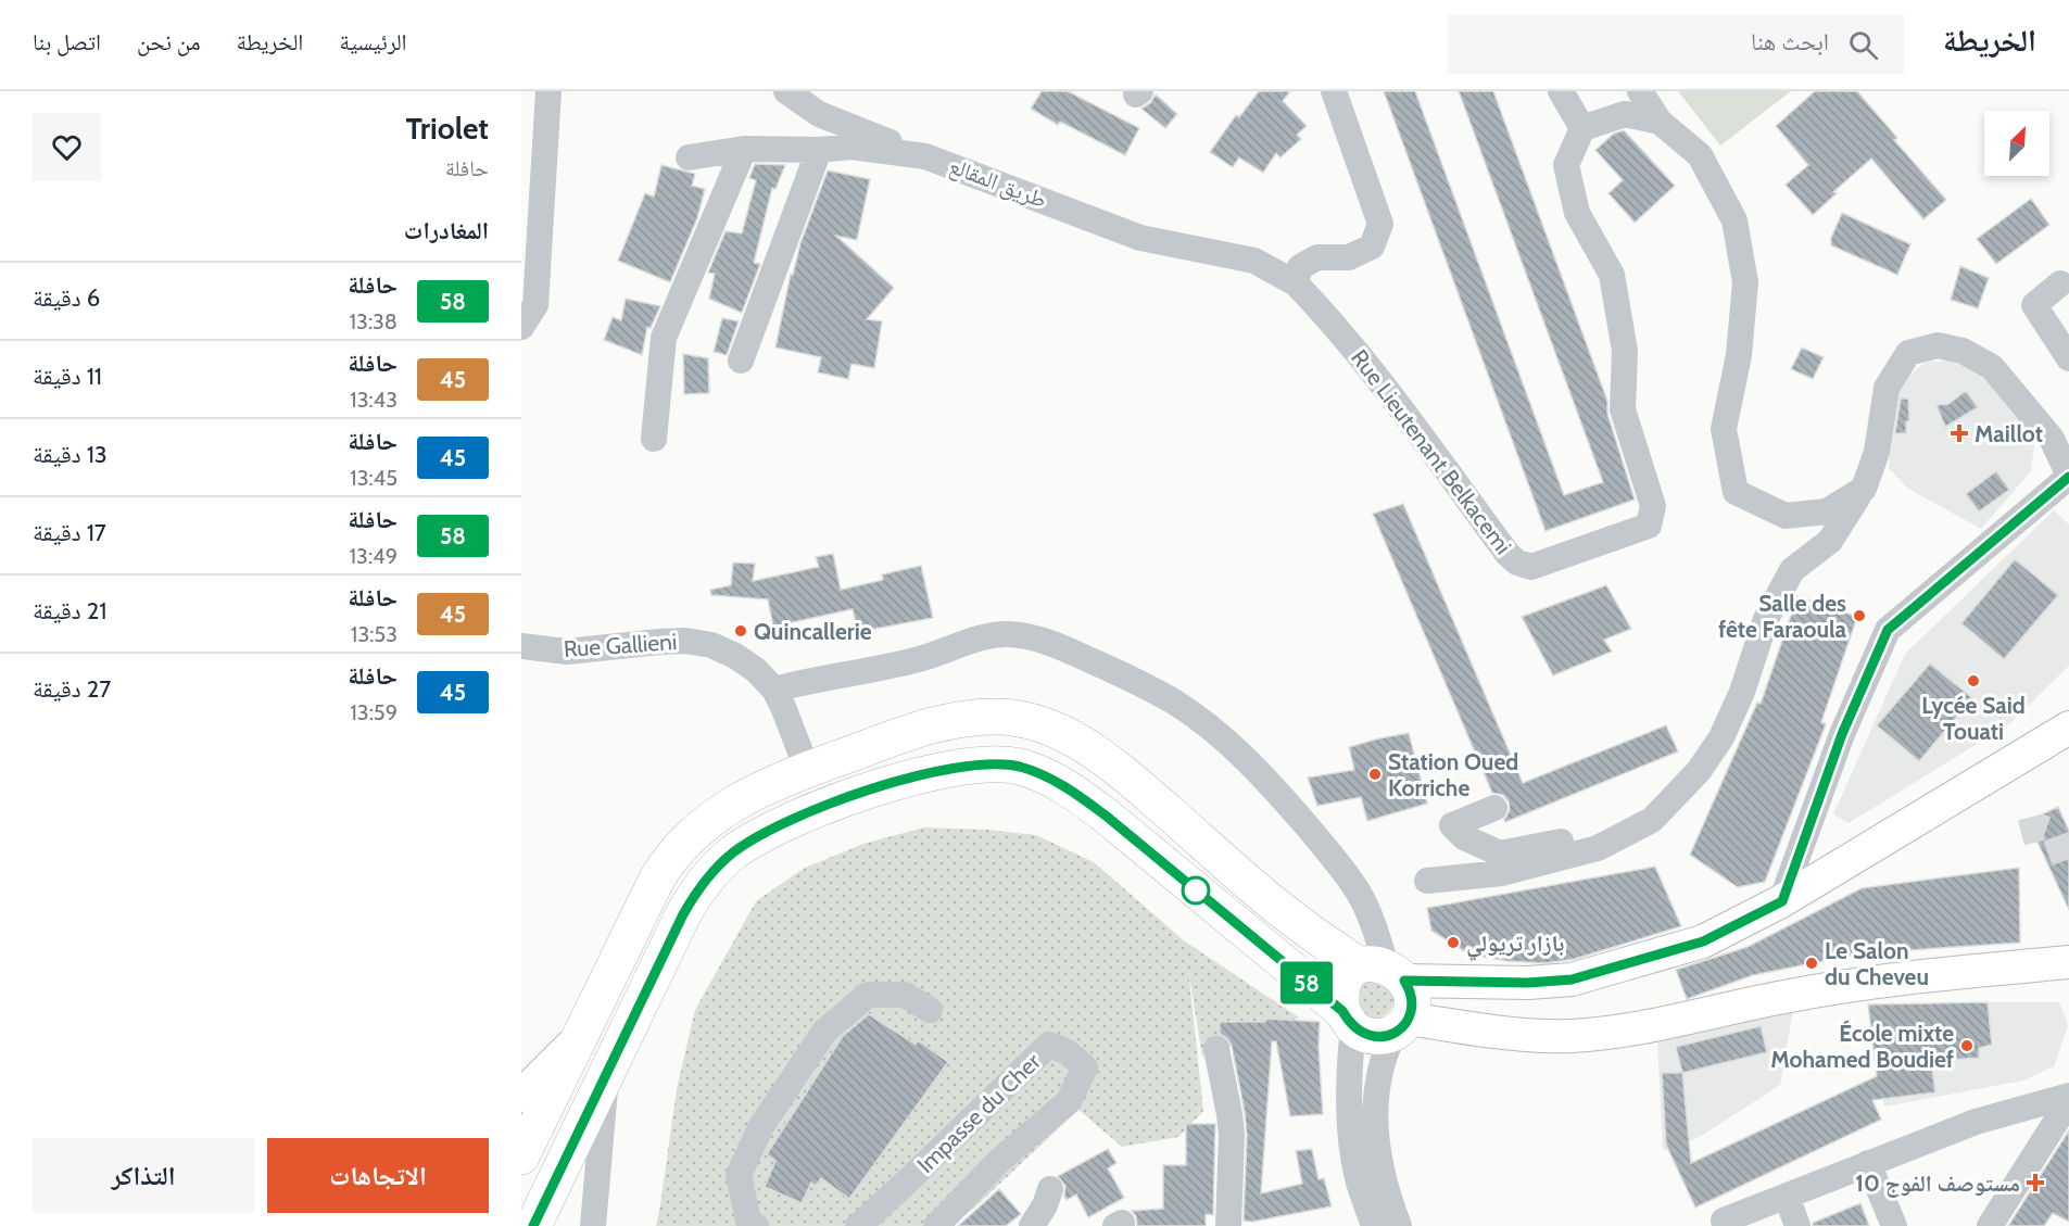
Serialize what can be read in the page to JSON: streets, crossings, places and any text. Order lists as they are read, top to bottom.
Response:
{
  "streets": {
    "street": [
      "طريق المقالع",
      "Rue Lieutenant Belkacemi",
      "Rue Gallieni",
      "Impasse du Cher"
    ]
  },
  "crossings": [
    ["طريق المقالع", "Rue Lieutenant Belkacemi"]
  ],
  "places": {
    "health": ["Maillot", "مستوصف الفوج 10"],
    "other": [
      "Salle des fête Faraoula",
      "Quincallerie",
      "Lycée Said Touati",
      "Station Oued Korriche",
      "بازار تريولي",
      "Le Salon du Cheveu",
      "École mixte Mohamed Boudief"
    ]
  },
  "lines": ["bus line 58"],
  "north": "top right",
  "page": {
    "header": "الخريطة",
    "search": "ابحث هنا",
    "nav": [
      "الرئيسية",
      "الخريطة",
      "من نحن",
      "اتصل بنا"
    ],
    "on_map": "58",
    "heading": [
      ["Triolet", "حافلة"],
      "المغادرات"
    ],
    "list": [
      {
        "mark": "58",
        "name": "حافلة",
        "note": "13:38",
        "value": "6 دقيقة"
      },
      {
        "mark": "45",
        "name": "حافلة",
        "note": "13:43",
        "value": "11 دقيقة"
      },
      {
        "mark": "45",
        "name": "حافلة",
        "note": "13:45",
        "value": "13 دقيقة"
      },
      {
        "mark": "58",
        "name": "حافلة",
        "note": "13:49",
        "value": "17 دقيقة"
      },
      {
        "mark": "45",
        "name": "حافلة",
        "note": "13:53",
        "value": "21 دقيقة"
      },
      {
        "mark": "45",
        "name": "حافلة",
        "note": "13:59",
        "value": "27 دقيقة"
      }
    ],
    "buttons": ["الاتجاهات", "التذاكر"]
  }
}
